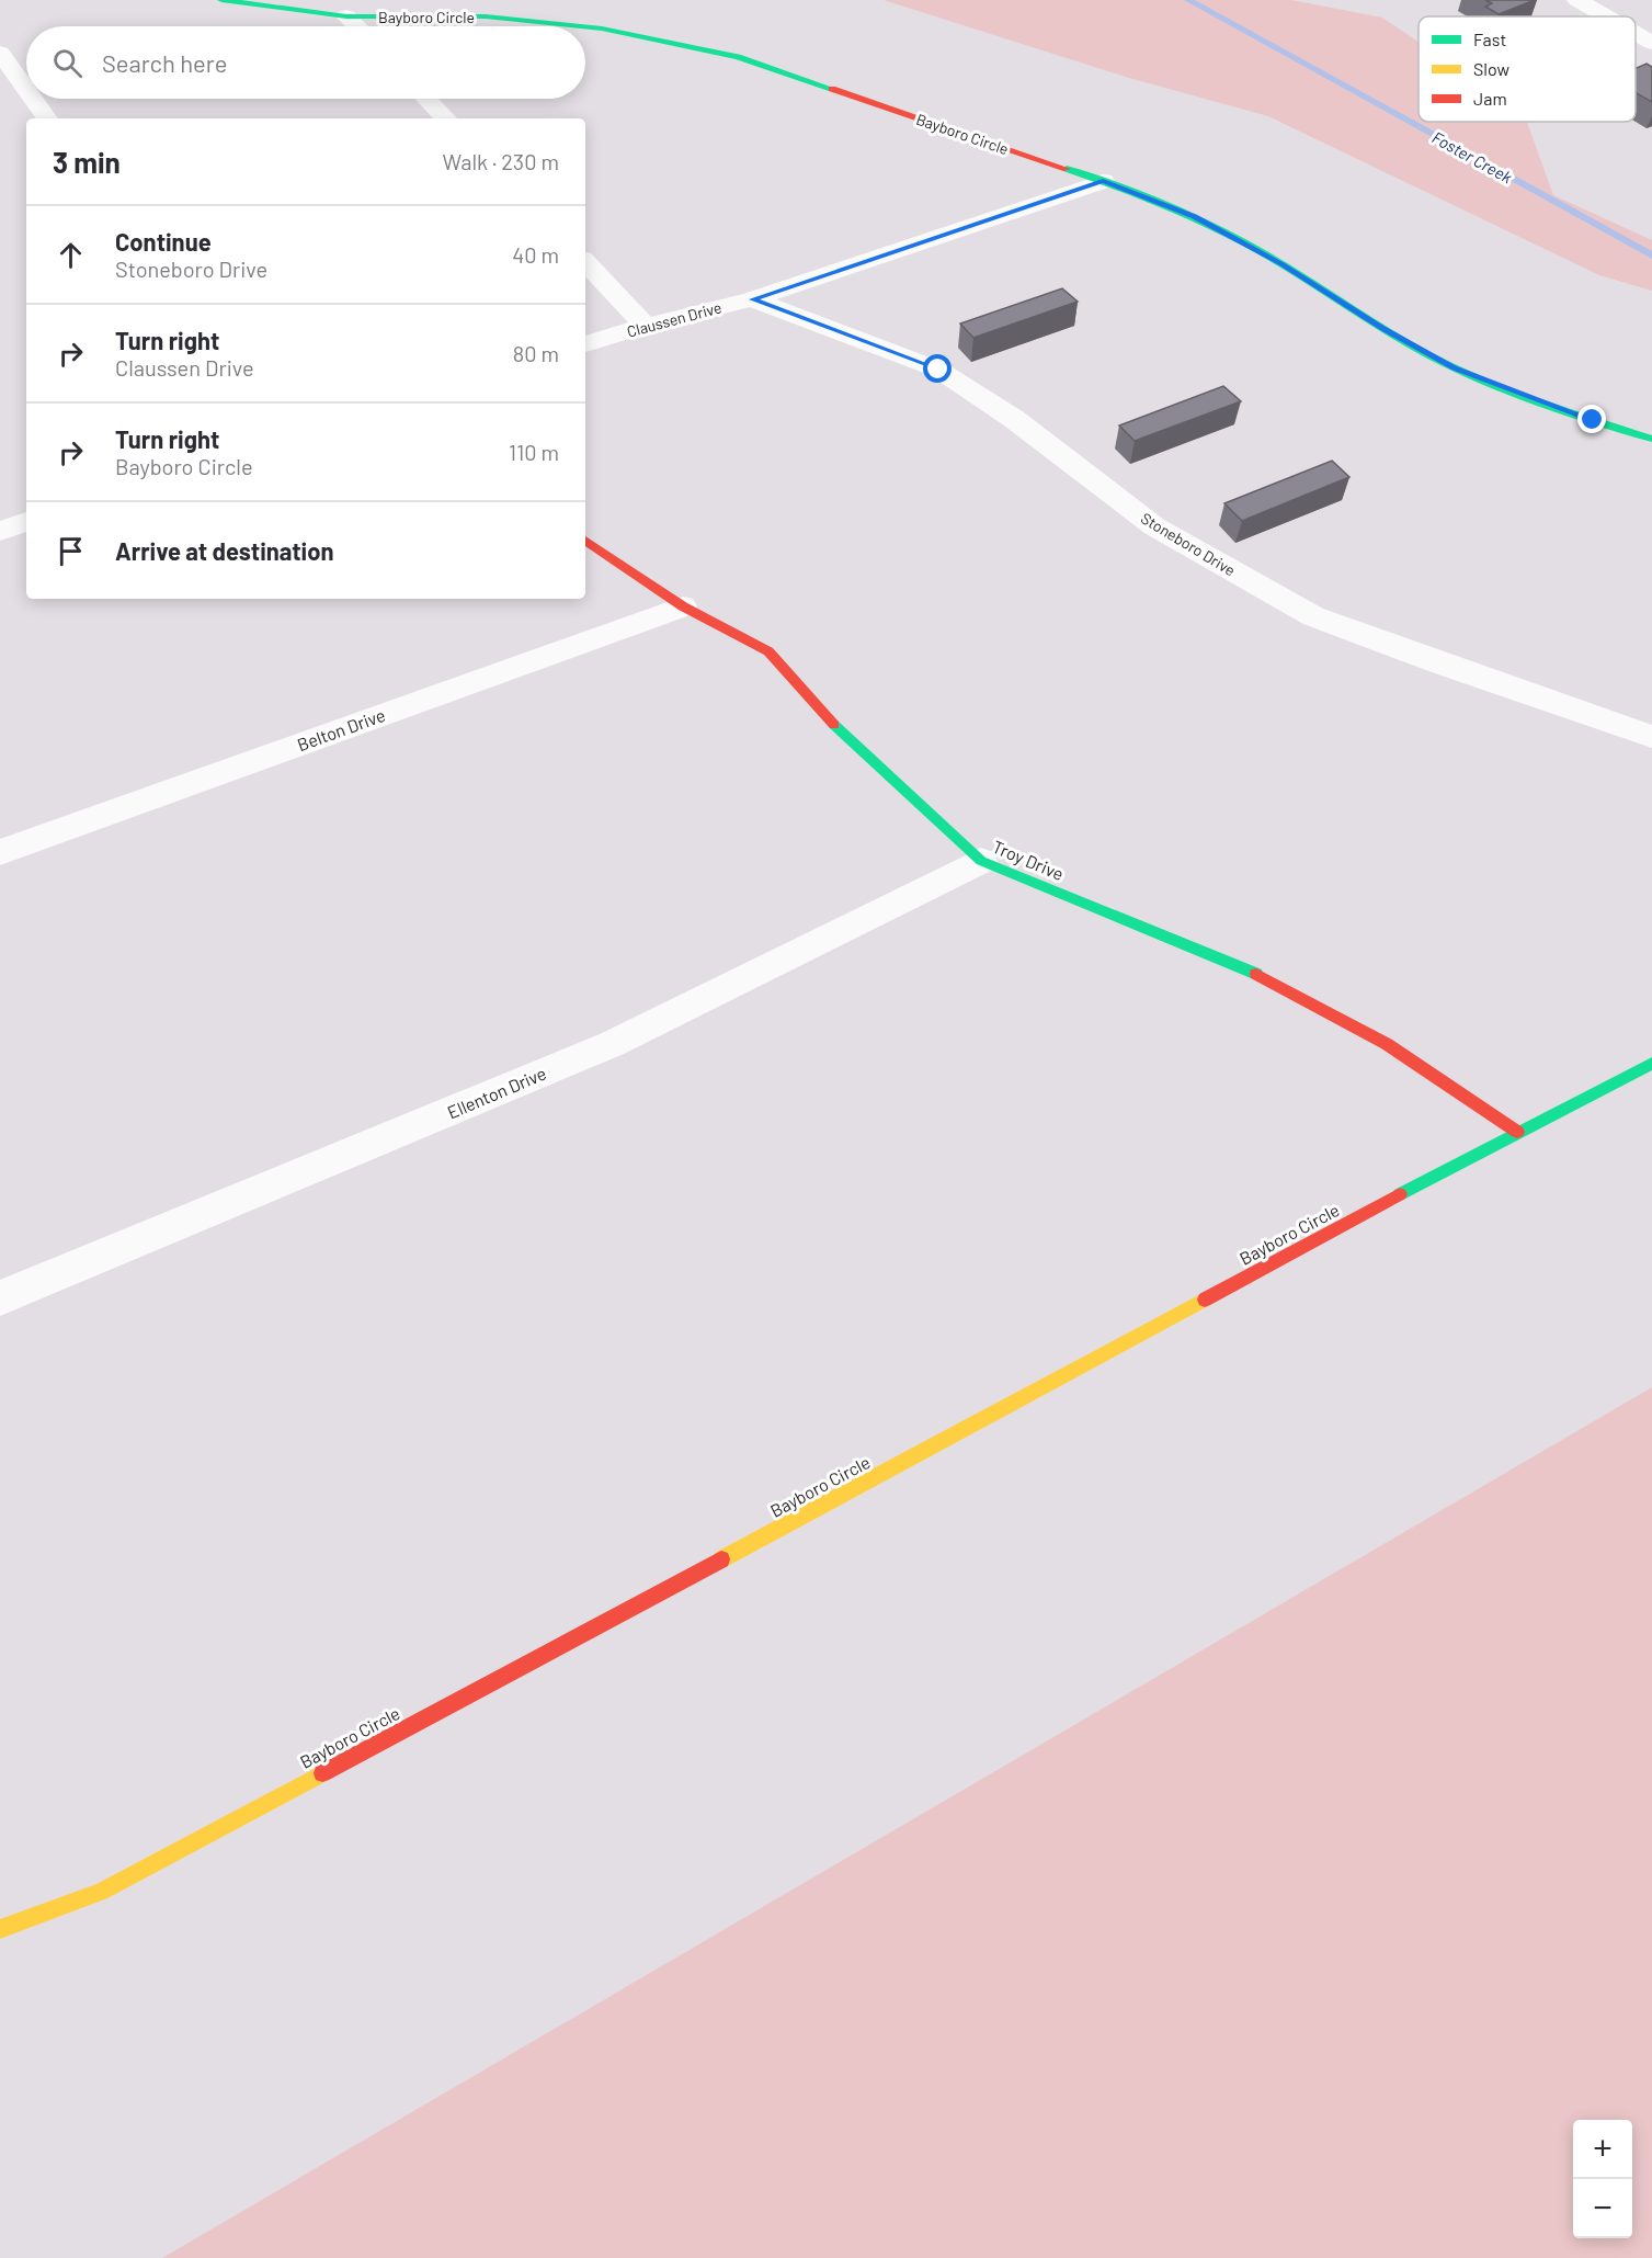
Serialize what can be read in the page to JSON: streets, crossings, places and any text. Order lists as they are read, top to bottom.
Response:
{
  "streets": {
    "street": [
      "Bayboro Circle",
      "Claussen Drive",
      "Stoneboro Drive",
      "Belton Drive",
      "Troy Drive",
      "Ellenton Drive"
    ]
  },
  "crossings": [
    ["Bayboro Circle", "Claussen Drive"],
    ["Bayboro Circle", "Troy Drive"],
    ["Claussen Drive", "Stoneboro Drive"],
    ["Belton Drive", "Troy Drive"],
    ["Troy Drive", "Ellenton Drive"]
  ],
  "water": ["Foster Creek"],
  "legend": ["Fast", "Slow", "Jam"],
  "page": {
    "search": "Search here",
    "heading": ["3 min", "Walk · 230 m"],
    "list": [
      ["Continue", "Stoneboro Drive", "40 m"],
      ["Turn right", "Claussen Drive", "80 m"],
      ["Turn right", "Bayboro Circle", "110 m"],
      "Arrive at destination"
    ],
    "map_buttons": ["+", "−"]
  }
}
